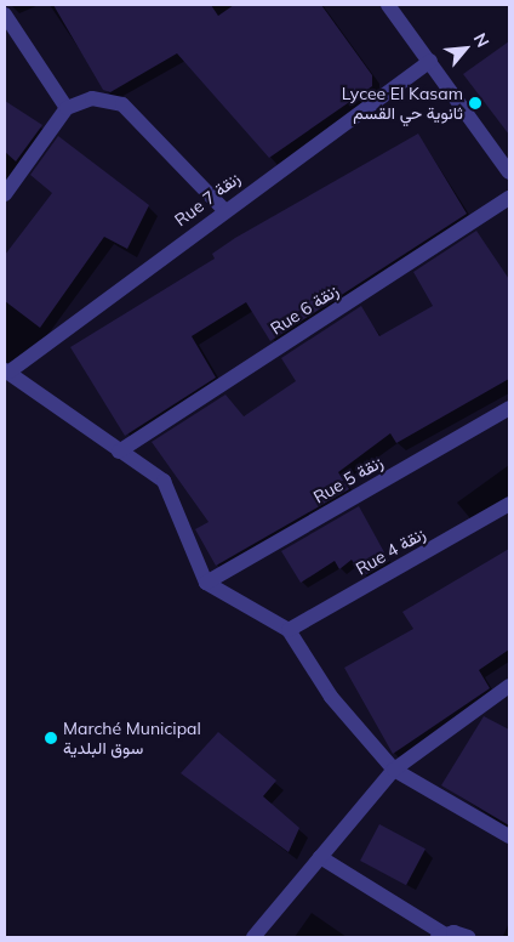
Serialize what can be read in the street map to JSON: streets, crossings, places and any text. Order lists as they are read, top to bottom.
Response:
{
  "streets": {
    "street": [
      "Rue 7 زنقة",
      "Rue 6 زنقة",
      "Rue 5 زنقة",
      "Rue 4 زنقة"
    ]
  },
  "places": ["Lycee El Kasam ثانوية حي القسم", "Marché Municipal سوق البلدية"],
  "north": "top right"
}
